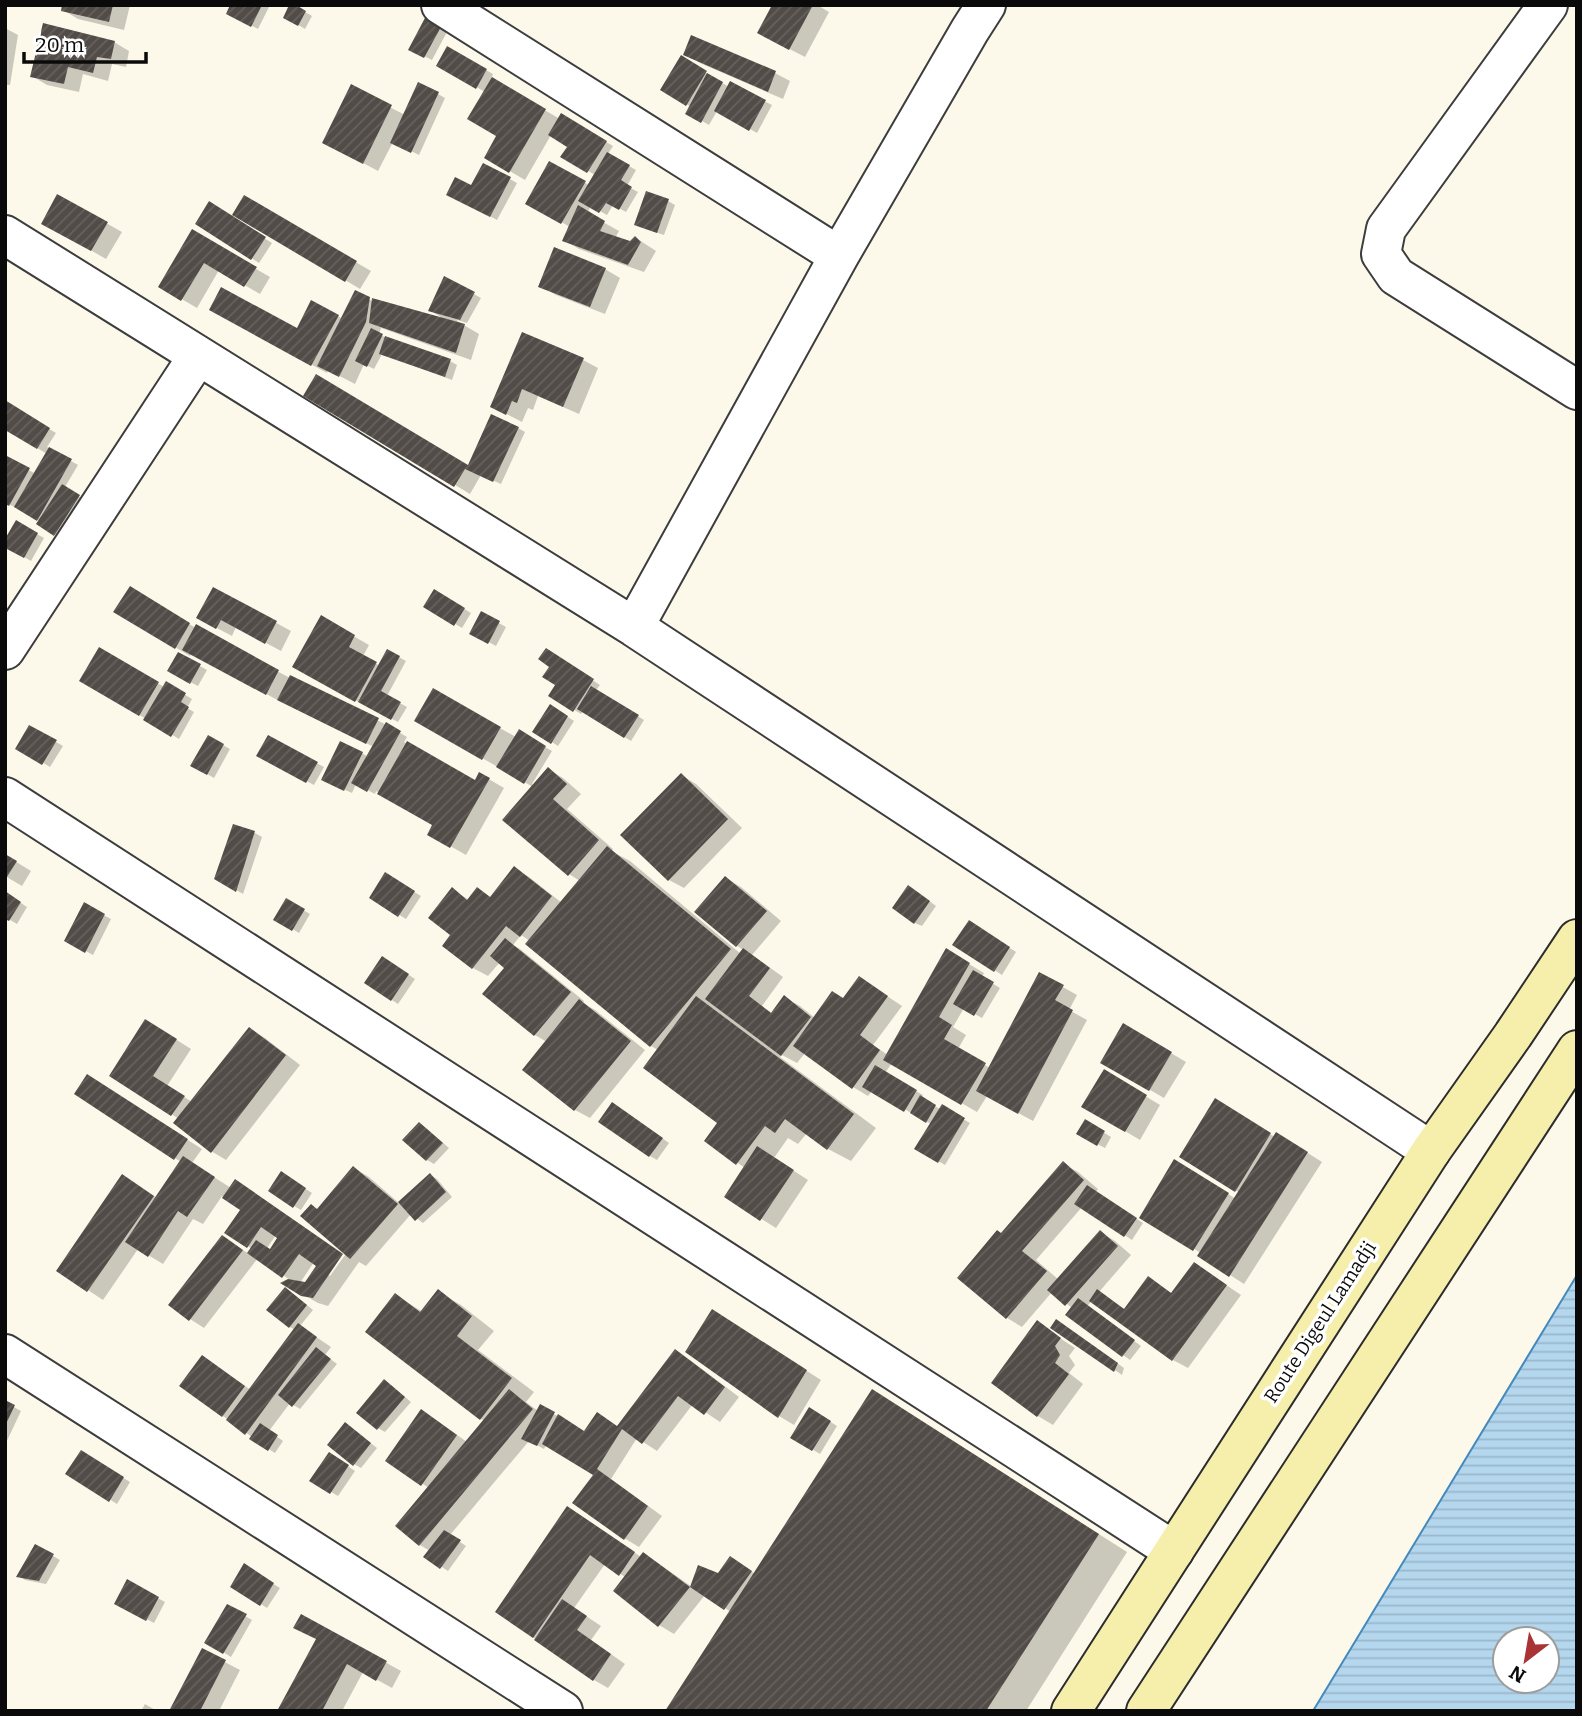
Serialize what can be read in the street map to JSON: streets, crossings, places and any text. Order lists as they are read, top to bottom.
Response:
{
  "streets": {
    "main road": ["Route Digeul Lamadji"]
  },
  "scale_bar": "20 m",
  "north": "bottom left"
}
